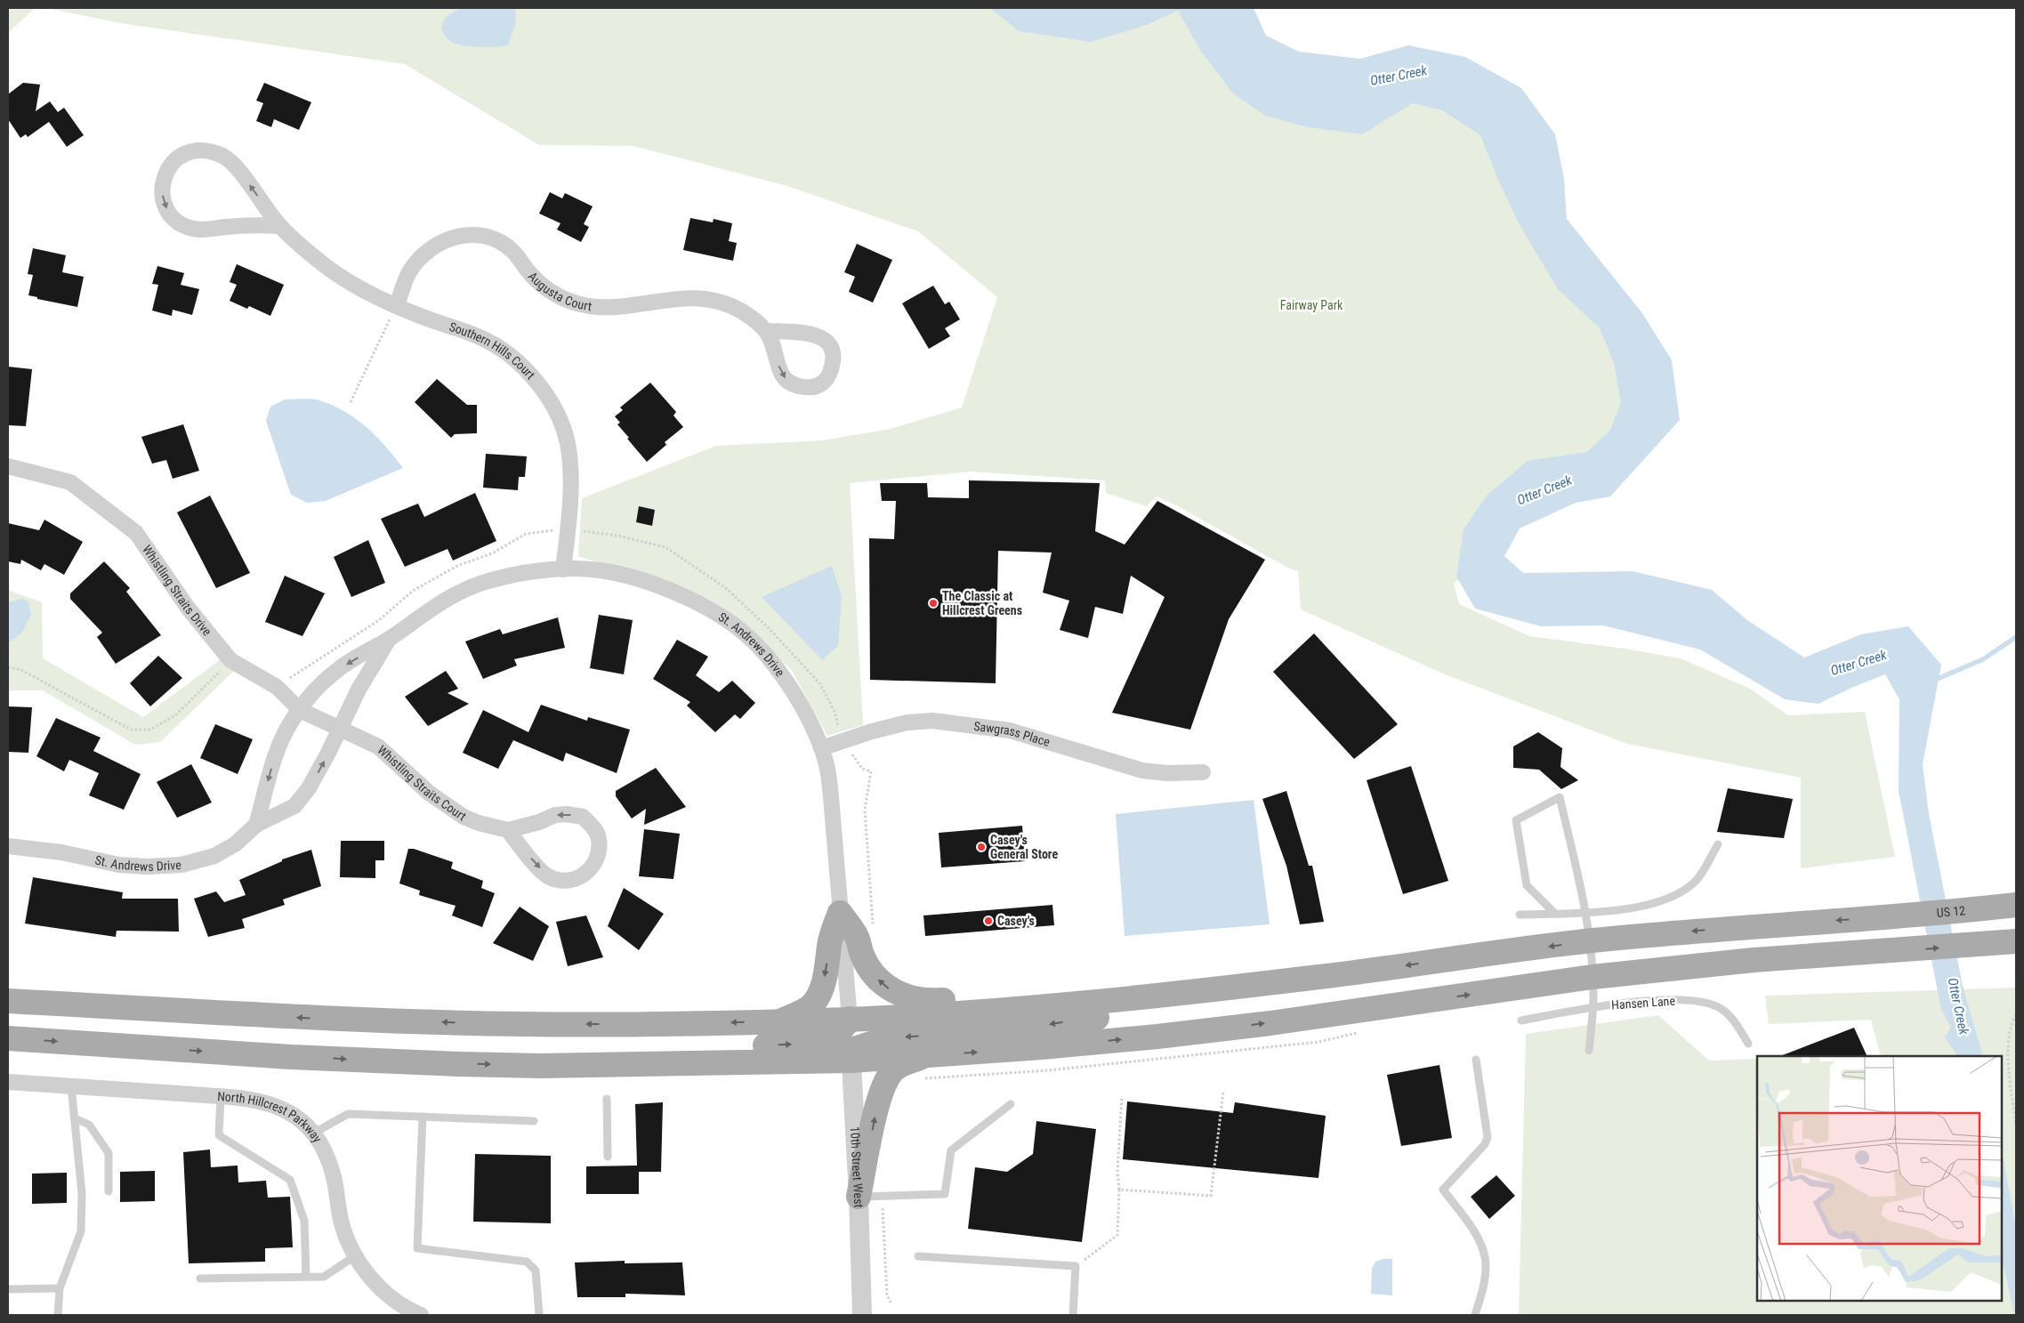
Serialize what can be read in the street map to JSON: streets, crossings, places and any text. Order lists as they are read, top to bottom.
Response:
{
  "streets": {
    "main road": ["US 12"],
    "street": [
      "Augusta Court",
      "Southern Hills Court",
      "Whistling Straits Drive",
      "St. Andrews Drive",
      "Sawgrass Place",
      "Whistling Straits Court",
      "North Hillcrest Parkway",
      "10th Street West"
    ],
    "lane": ["Hansen Lane"]
  },
  "crossings": [
    ["Augusta Court", "Southern Hills Court"],
    ["Southern Hills Court", "St. Andrews Drive"],
    ["Whistling Straits Drive", "St. Andrews Drive"],
    ["Whistling Straits Drive", "Whistling Straits Court"],
    ["St. Andrews Drive", "Sawgrass Place"],
    ["St. Andrews Drive", "Whistling Straits Court"],
    ["St. Andrews Drive", "US 12"],
    ["St. Andrews Drive", "10th Street West"],
    ["US 12", "10th Street West"]
  ],
  "water": ["Otter Creek"],
  "parks": ["Fairway Park"],
  "places": ["The Classic at Hillcrest Greens", "Casey's General Store", "Casey's"]
}
